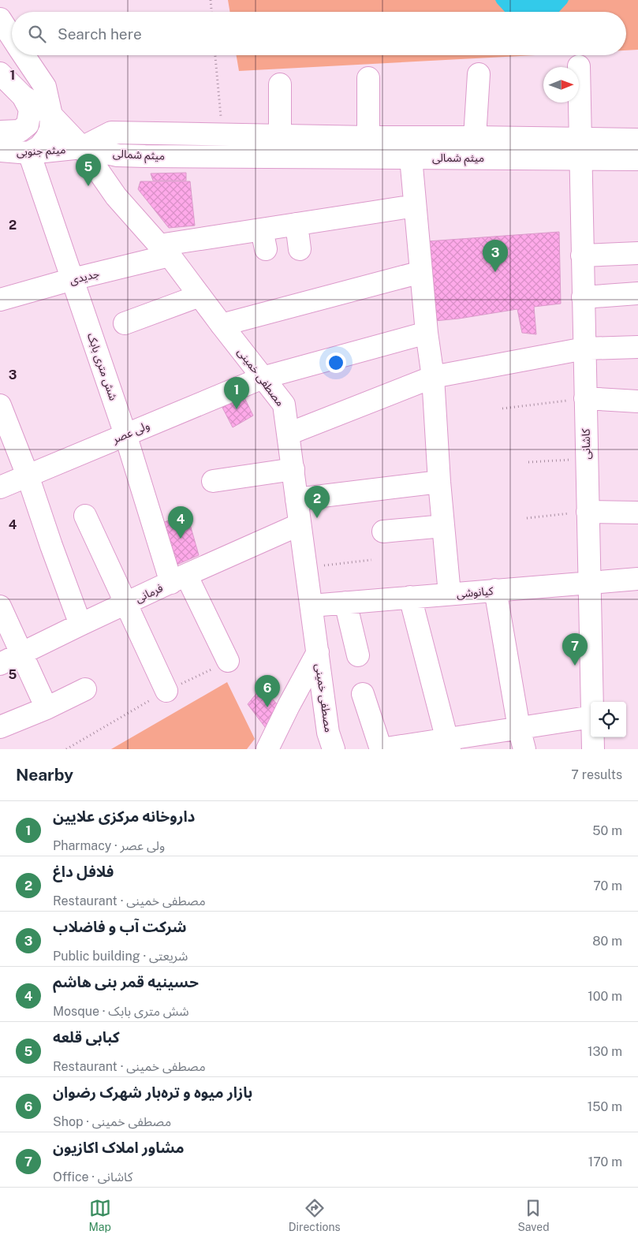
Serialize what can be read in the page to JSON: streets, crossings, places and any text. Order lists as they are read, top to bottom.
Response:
{
  "streets": {
    "street": [
      "میثم جنوبی",
      "میثم شمالی",
      "جدیدی",
      "شش متری بابک",
      "مصطفی خمینی",
      "ولی عصر",
      "کاشانی",
      "کیانوشی",
      "فرمانی"
    ]
  },
  "crossings": [
    ["میثم جنوبی", "میثم شمالی"],
    ["میثم جنوبی", "شش متری بابک"],
    ["میثم جنوبی", "مصطفی خمینی"],
    ["میثم شمالی", "مصطفی خمینی"],
    ["میثم شمالی", "کاشانی"],
    ["جدیدی", "شش متری بابک"],
    ["جدیدی", "مصطفی خمینی"],
    ["شش متری بابک", "ولی عصر"],
    ["شش متری بابک", "فرمانی"],
    ["مصطفی خمینی", "ولی عصر"],
    ["مصطفی خمینی", "کیانوشی"],
    ["مصطفی خمینی", "فرمانی"],
    ["کاشانی", "کیانوشی"]
  ],
  "north": "right",
  "page": {
    "search": "Search here",
    "pins": [
      "5",
      "3",
      "1",
      "2",
      "4",
      "7",
      "6"
    ],
    "heading": ["Nearby", "7 results"],
    "list": [
      {
        "mark": "1",
        "name": "داروخانه مرکزی علایین",
        "note": "Pharmacy · ولی عصر",
        "value": "50 m"
      },
      {
        "mark": "2",
        "name": "فلافل داغ",
        "note": "Restaurant · مصطفی خمینی",
        "value": "70 m"
      },
      {
        "mark": "3",
        "name": "شرکت آب و فاضلاب",
        "note": "Public building · شریعتی",
        "value": "80 m"
      },
      {
        "mark": "4",
        "name": "حسینیه قمر بنی هاشم",
        "note": "Mosque · شش متری بابک",
        "value": "100 m"
      },
      {
        "mark": "5",
        "name": "کبابی قلعه",
        "note": "Restaurant · مصطفی خمینی",
        "value": "130 m"
      },
      {
        "mark": "6",
        "name": "بازار میوه و تره‌بار شهرک رضوان",
        "note": "Shop · مصطفی خمینی",
        "value": "150 m"
      },
      {
        "mark": "7",
        "name": "مشاور املاک اکازیون",
        "note": "Office · کاشانی",
        "value": "170 m"
      }
    ],
    "nav": ["Map", "Directions", "Saved"]
  },
  "grid": {
    "rows": [
      "1",
      "2",
      "3",
      "4",
      "5"
    ]
  }
}
